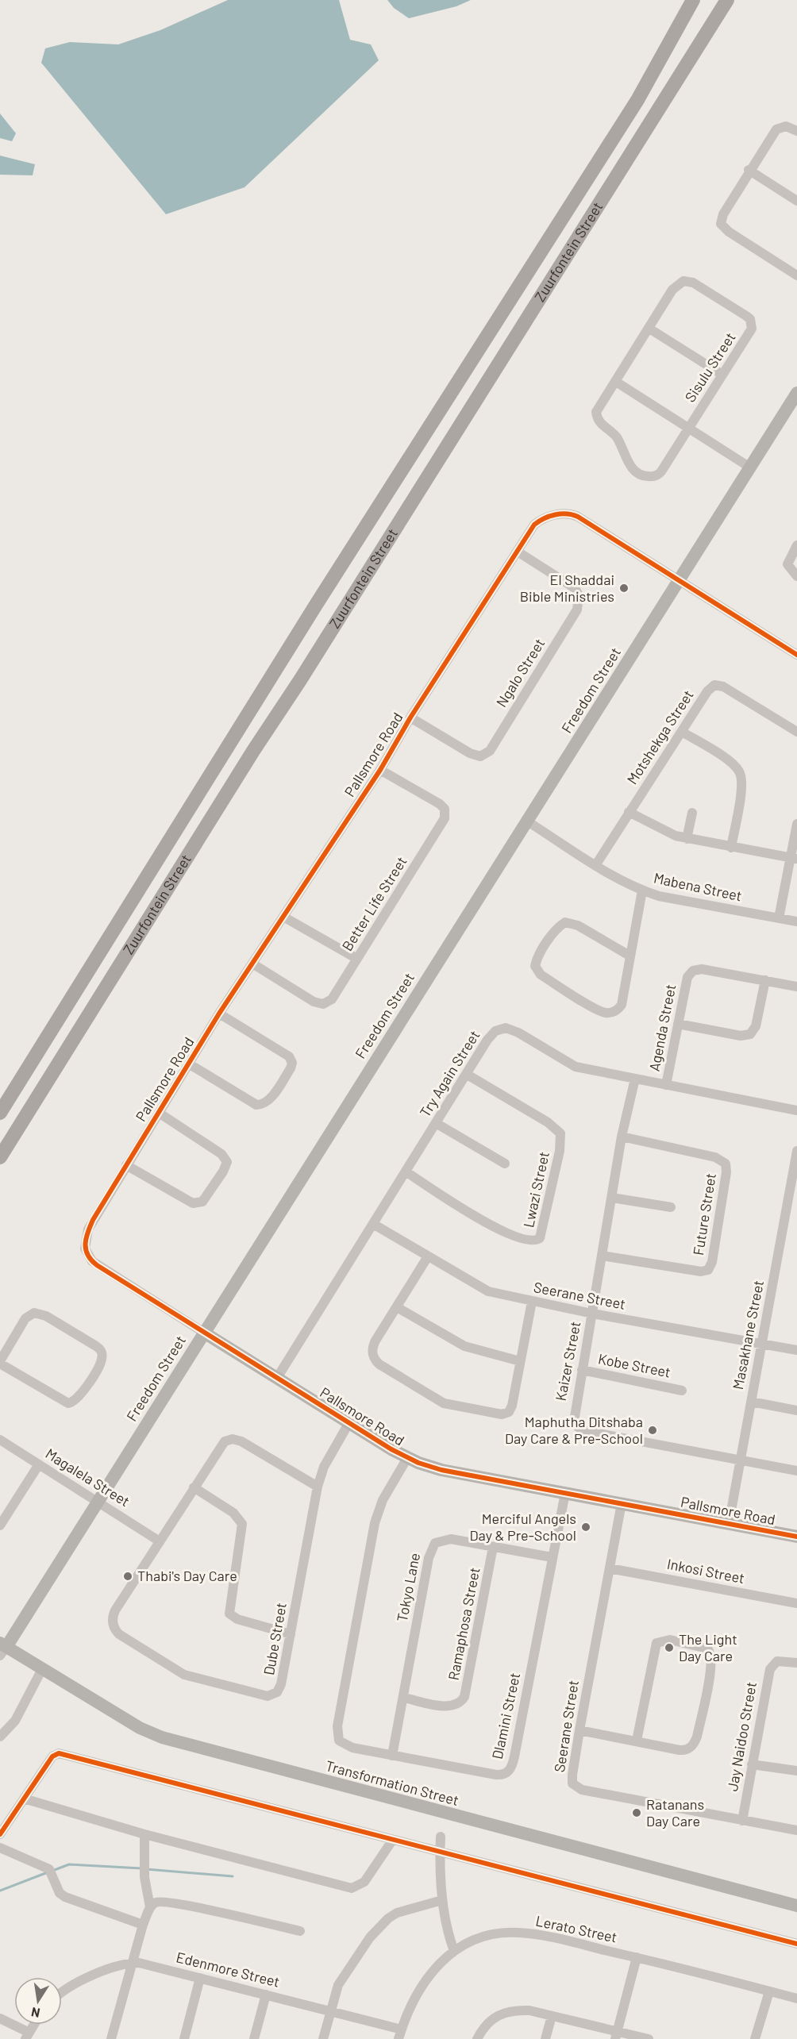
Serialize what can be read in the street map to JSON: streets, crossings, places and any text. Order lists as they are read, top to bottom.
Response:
{
  "streets": {
    "main road": ["Zuurfontein Street"],
    "street": [
      "Sisulu Street",
      "Ngalo Street",
      "Freedom Street",
      "Motshekga Street",
      "Pallsmore Road",
      "Mabena Street",
      "Better Life Street",
      "Agenda Street",
      "Try Again Street",
      "Lwazi Street",
      "Future Street",
      "Seerane Street",
      "Masakhane Street",
      "Kaizer Street",
      "Kobe Street",
      "Magalela Street",
      "Inkosi Street",
      "Tokyo Lane",
      "Ramaphosa Street",
      "Dube Street",
      "Dlamini Street",
      "Jay Naidoo Street",
      "Transformation Street",
      "Lerato Street",
      "Edenmore Street"
    ]
  },
  "crossings": [
    ["Ngalo Street", "Pallsmore Road"],
    ["Freedom Street", "Pallsmore Road"],
    ["Freedom Street", "Mabena Street"],
    ["Freedom Street", "Magalela Street"],
    ["Freedom Street", "Transformation Street"],
    ["Motshekga Street", "Mabena Street"],
    ["Pallsmore Road", "Better Life Street"],
    ["Pallsmore Road", "Try Again Street"],
    ["Pallsmore Road", "Seerane Street"],
    ["Pallsmore Road", "Masakhane Street"],
    ["Pallsmore Road", "Dube Street"],
    ["Pallsmore Road", "Dlamini Street"],
    ["Agenda Street", "Try Again Street"],
    ["Try Again Street", "Lwazi Street"],
    ["Try Again Street", "Seerane Street"],
    ["Try Again Street", "Kaizer Street"],
    ["Future Street", "Kaizer Street"],
    ["Seerane Street", "Masakhane Street"],
    ["Seerane Street", "Kaizer Street"],
    ["Seerane Street", "Inkosi Street"],
    ["Seerane Street", "Jay Naidoo Street"],
    ["Masakhane Street", "Kaizer Street"],
    ["Kaizer Street", "Kobe Street"],
    ["Magalela Street", "Dube Street"],
    ["Tokyo Lane", "Ramaphosa Street"],
    ["Tokyo Lane", "Dlamini Street"],
    ["Lerato Street", "Edenmore Street"]
  ],
  "places": [
    "El Shaddai Bible Ministries",
    "Maphutha Ditshaba Day Care & Pre-School",
    "Merciful Angels Day & Pre-School",
    "Thabi's Day Care",
    "The Light Day Care",
    "Ratanans Day Care"
  ],
  "north": "bottom"
}
